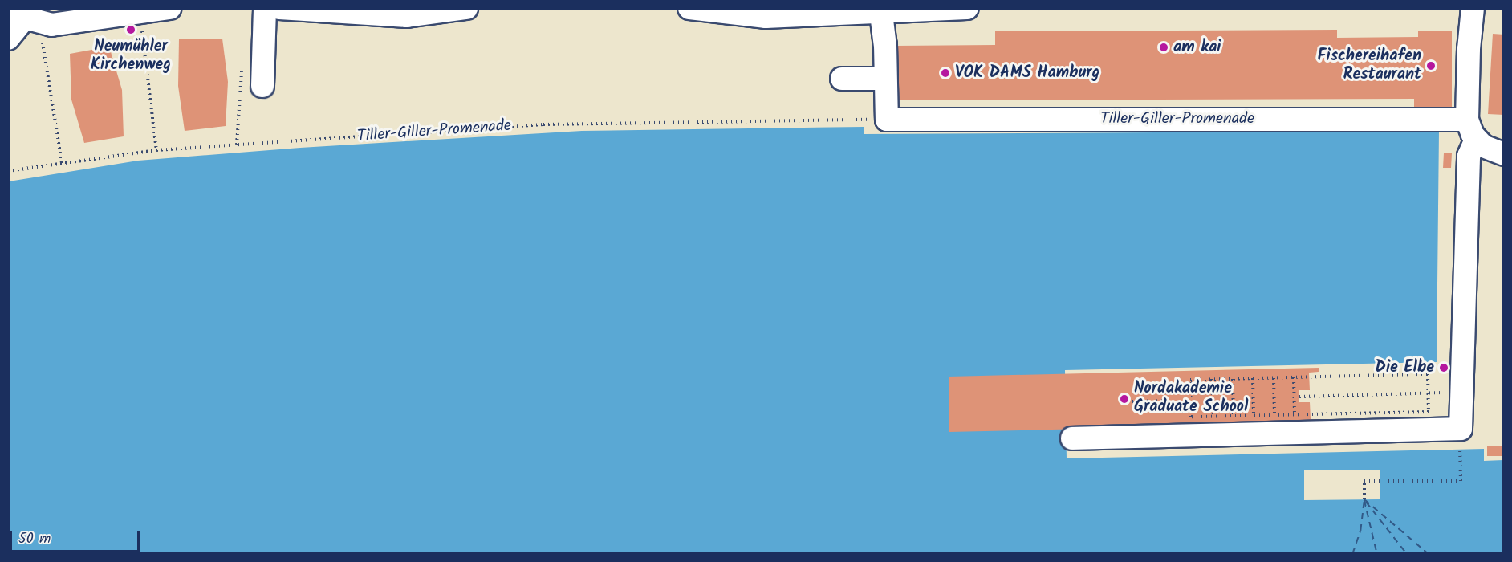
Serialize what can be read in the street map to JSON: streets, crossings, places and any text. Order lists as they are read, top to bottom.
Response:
{
  "streets": {
    "street": ["Tiller-Giller-Promenade"]
  },
  "places": [
    "Neumühler Kirchenweg",
    "am kai",
    "Fischereihafen Restaurant",
    "VOK DAMS Hamburg",
    "Die Elbe",
    "Nordakademie Graduate School"
  ],
  "scale_bar": "50 m"
}
